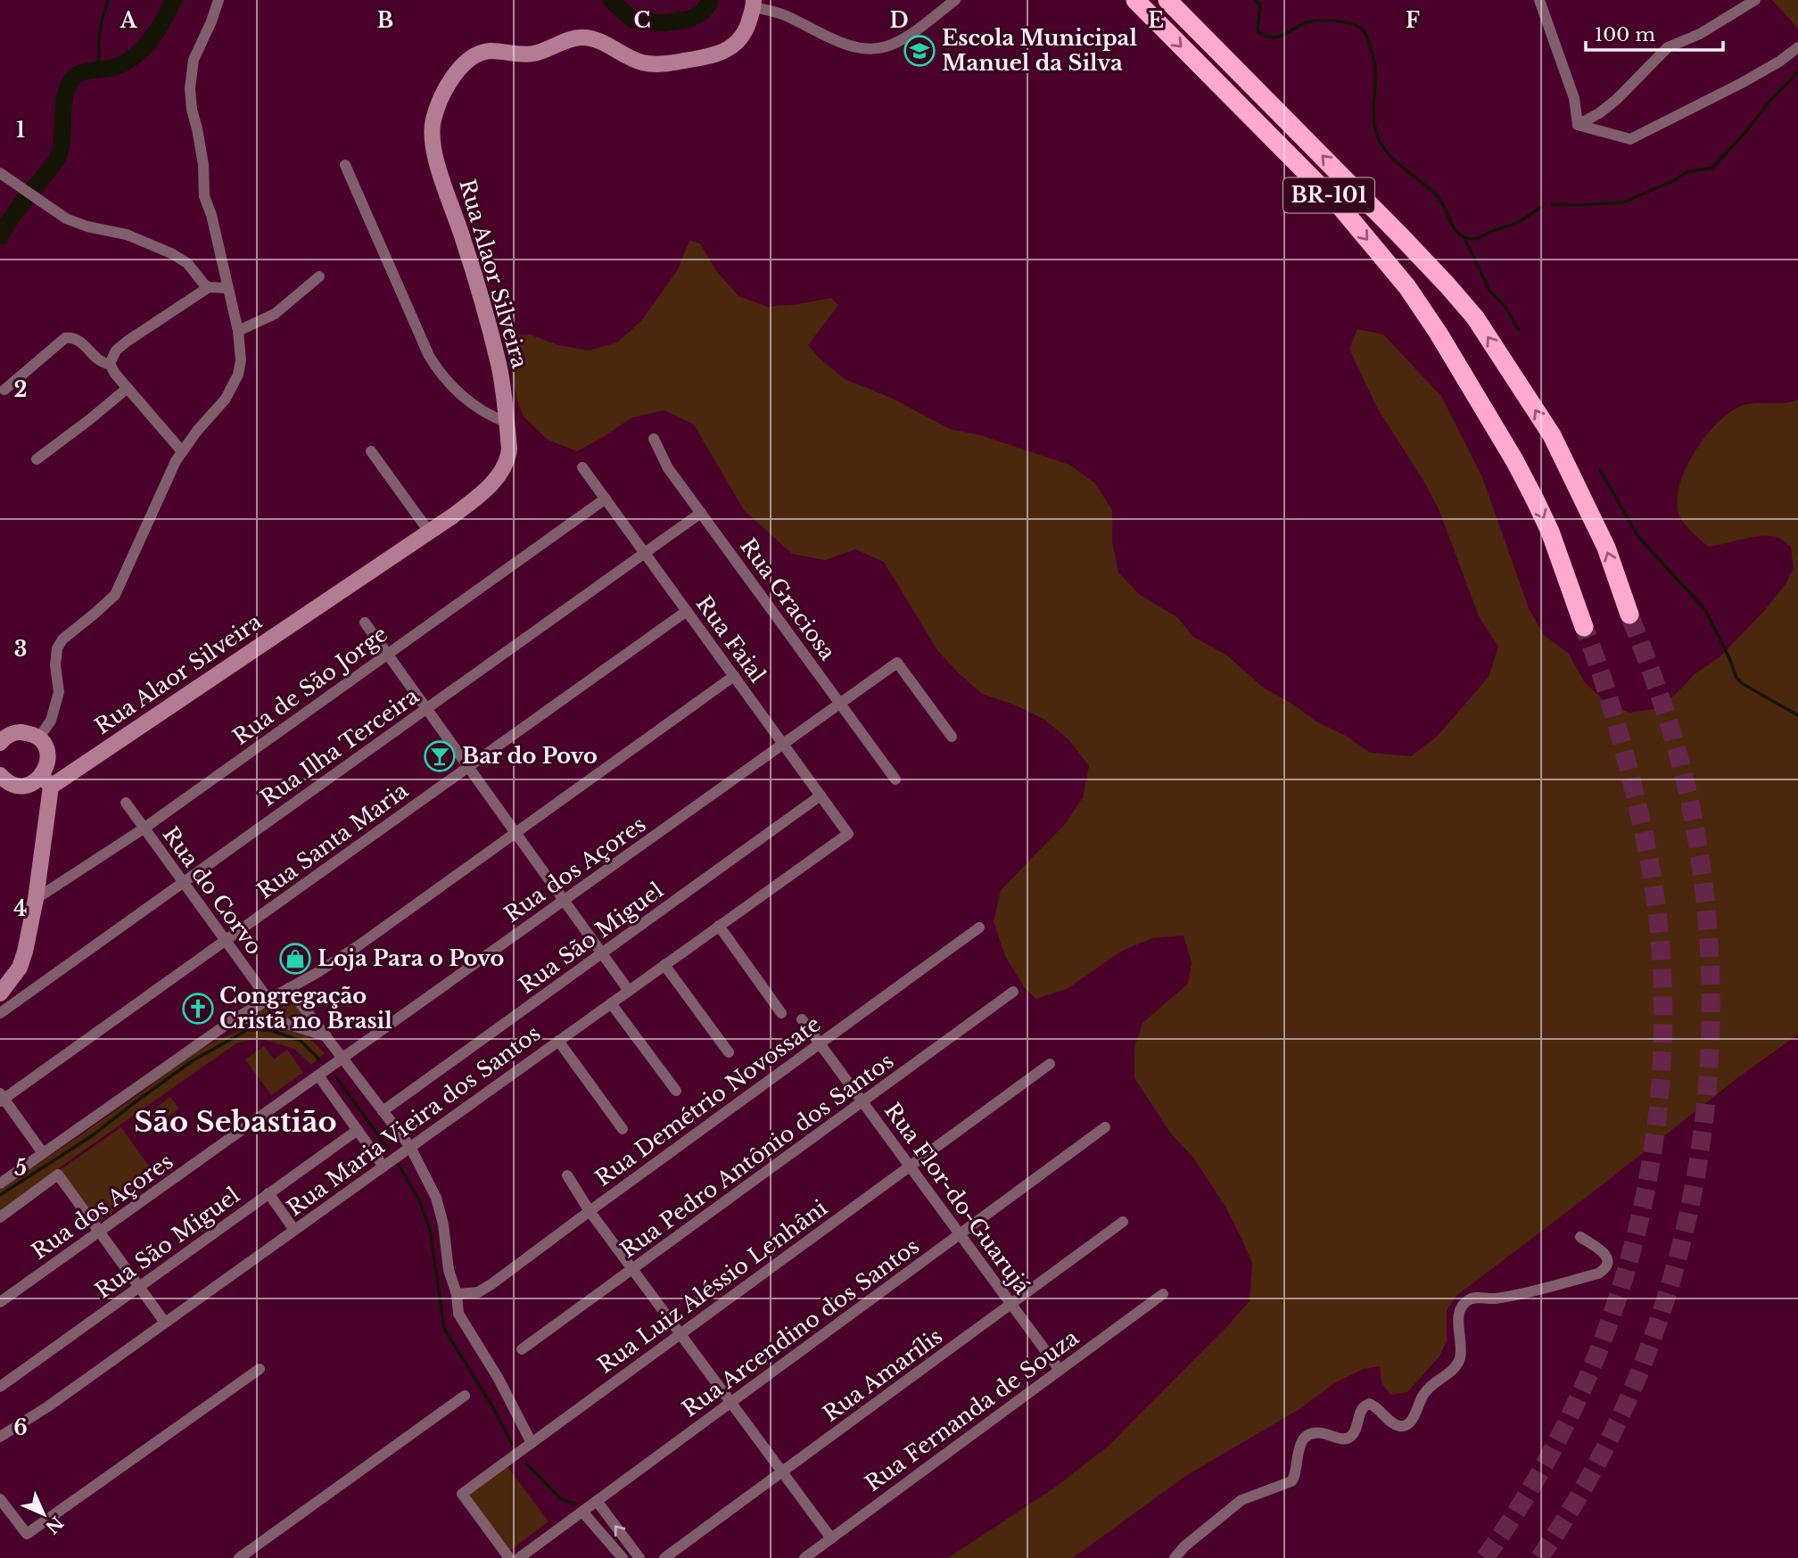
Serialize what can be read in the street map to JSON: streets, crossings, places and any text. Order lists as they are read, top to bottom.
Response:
{
  "streets": {
    "highway": ["BR-101"],
    "street": [
      "Rua Alaor Silveira",
      "Rua Graciosa",
      "Rua Faial",
      "Rua de São Jorge",
      "Rua Ilha Terceira",
      "Rua Santa Maria",
      "Rua dos Açores",
      "Rua do Corvo",
      "Rua São Miguel",
      "Rua Demétrio Novossate",
      "Rua Maria Vieira dos Santos",
      "Rua Pedro Antônio dos Santos",
      "Rua Flor-do-Guarujá",
      "Rua Luiz Aléssio Lenhâni",
      "Rua Arcendino dos Santos",
      "Rua Amarílis",
      "Rua Fernanda de Souza"
    ]
  },
  "crossings": [
    ["Rua Graciosa", "Rua Ilha Terceira"],
    ["Rua Graciosa", "Rua dos Açores"],
    ["Rua Faial", "Rua de São Jorge"],
    ["Rua Faial", "Rua Ilha Terceira"],
    ["Rua Faial", "Rua Santa Maria"],
    ["Rua Faial", "Rua dos Açores"],
    ["Rua Faial", "Rua São Miguel"],
    ["Rua Faial", "Rua Maria Vieira dos Santos"],
    ["Rua de São Jorge", "Rua do Corvo"],
    ["Rua Ilha Terceira", "Rua do Corvo"],
    ["Rua Santa Maria", "Rua do Corvo"],
    ["Rua Demétrio Novossate", "Rua Flor-do-Guarujá"],
    ["Rua Pedro Antônio dos Santos", "Rua Flor-do-Guarujá"],
    ["Rua Flor-do-Guarujá", "Rua Luiz Aléssio Lenhâni"],
    ["Rua Flor-do-Guarujá", "Rua Arcendino dos Santos"],
    ["Rua Flor-do-Guarujá", "Rua Amarílis"],
    ["Rua Flor-do-Guarujá", "Rua Fernanda de Souza"]
  ],
  "districts": ["São Sebastião"],
  "places": {
    "school or university": ["Escola Municipal Manuel da Silva"],
    "bar": ["Bar do Povo"],
    "shop": ["Loja Para o Povo"],
    "church": ["Congregação Cristã no Brasil"]
  },
  "scale_bar": "100 m",
  "north": "bottom right",
  "grid": {
    "columns": [
      "A",
      "B",
      "C",
      "D",
      "E",
      "F"
    ],
    "rows": [
      "1",
      "2",
      "3",
      "4",
      "5",
      "6"
    ]
  }
}
